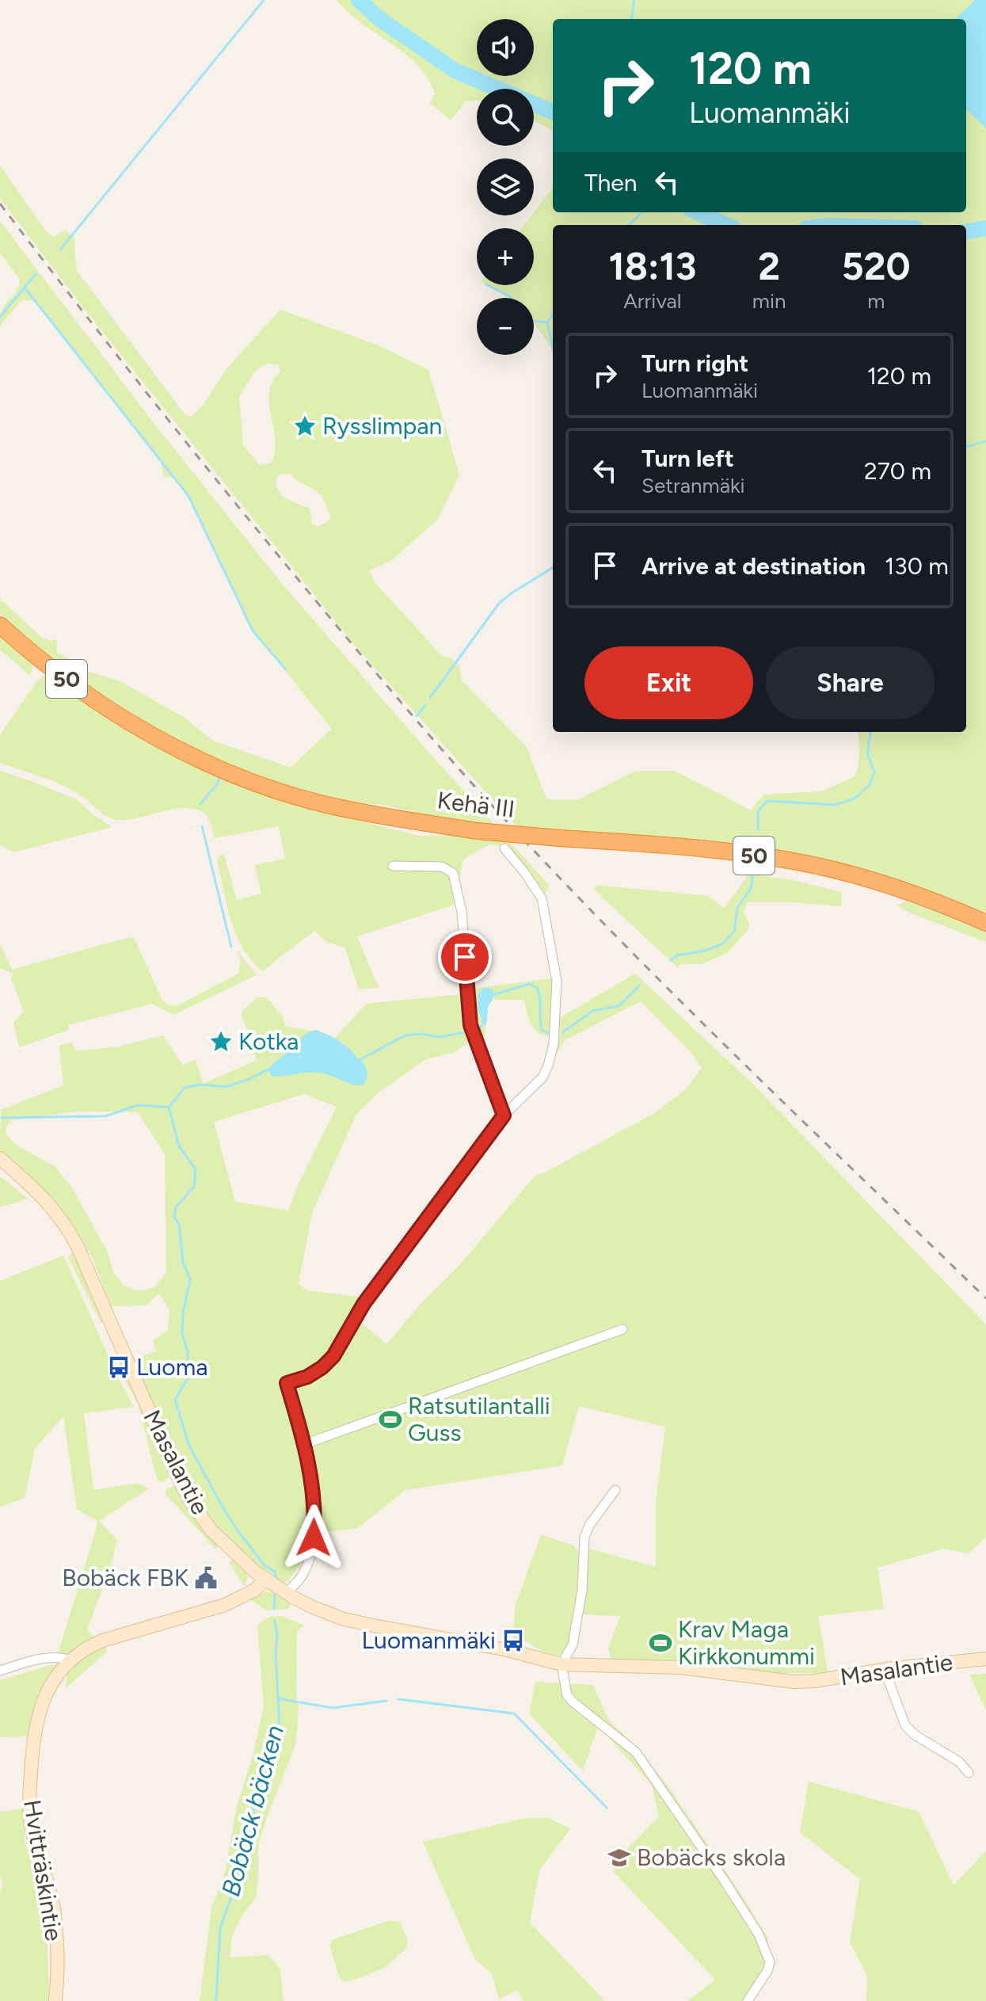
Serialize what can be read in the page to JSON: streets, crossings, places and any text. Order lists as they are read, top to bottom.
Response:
{
  "streets": {
    "highway": ["50", "Kehä III"],
    "street": ["Masalantie", "Hvitträskintie"]
  },
  "crossings": [
    ["Masalantie", "Hvitträskintie"]
  ],
  "water": ["Bobäck bäcken"],
  "places": {
    "place": ["Rysslimpan", "Kotka"],
    "bus stop": ["Luoma", "Luomanmäki"],
    "sports": ["Ratsutilantalli Guss", "Krav Maga Kirkkonummi"],
    "public building": ["Bobäck FBK"],
    "school or university": ["Bobäcks skola"]
  },
  "page": {
    "map_buttons": ["+", "−"],
    "turn": ["120 m", "Luomanmäki"],
    "then": "Then",
    "eta": [
      "18:13",
      "Arrival",
      "2",
      "min",
      "520",
      "m"
    ],
    "list": [
      {
        "name": "Turn right",
        "note": "Luomanmäki",
        "value": "120 m"
      },
      {
        "name": "Turn left",
        "note": "Setranmäki",
        "value": "270 m"
      },
      {
        "name": "Arrive at destination",
        "value": "130 m"
      }
    ],
    "buttons": ["Exit", "Share"]
  }
}
